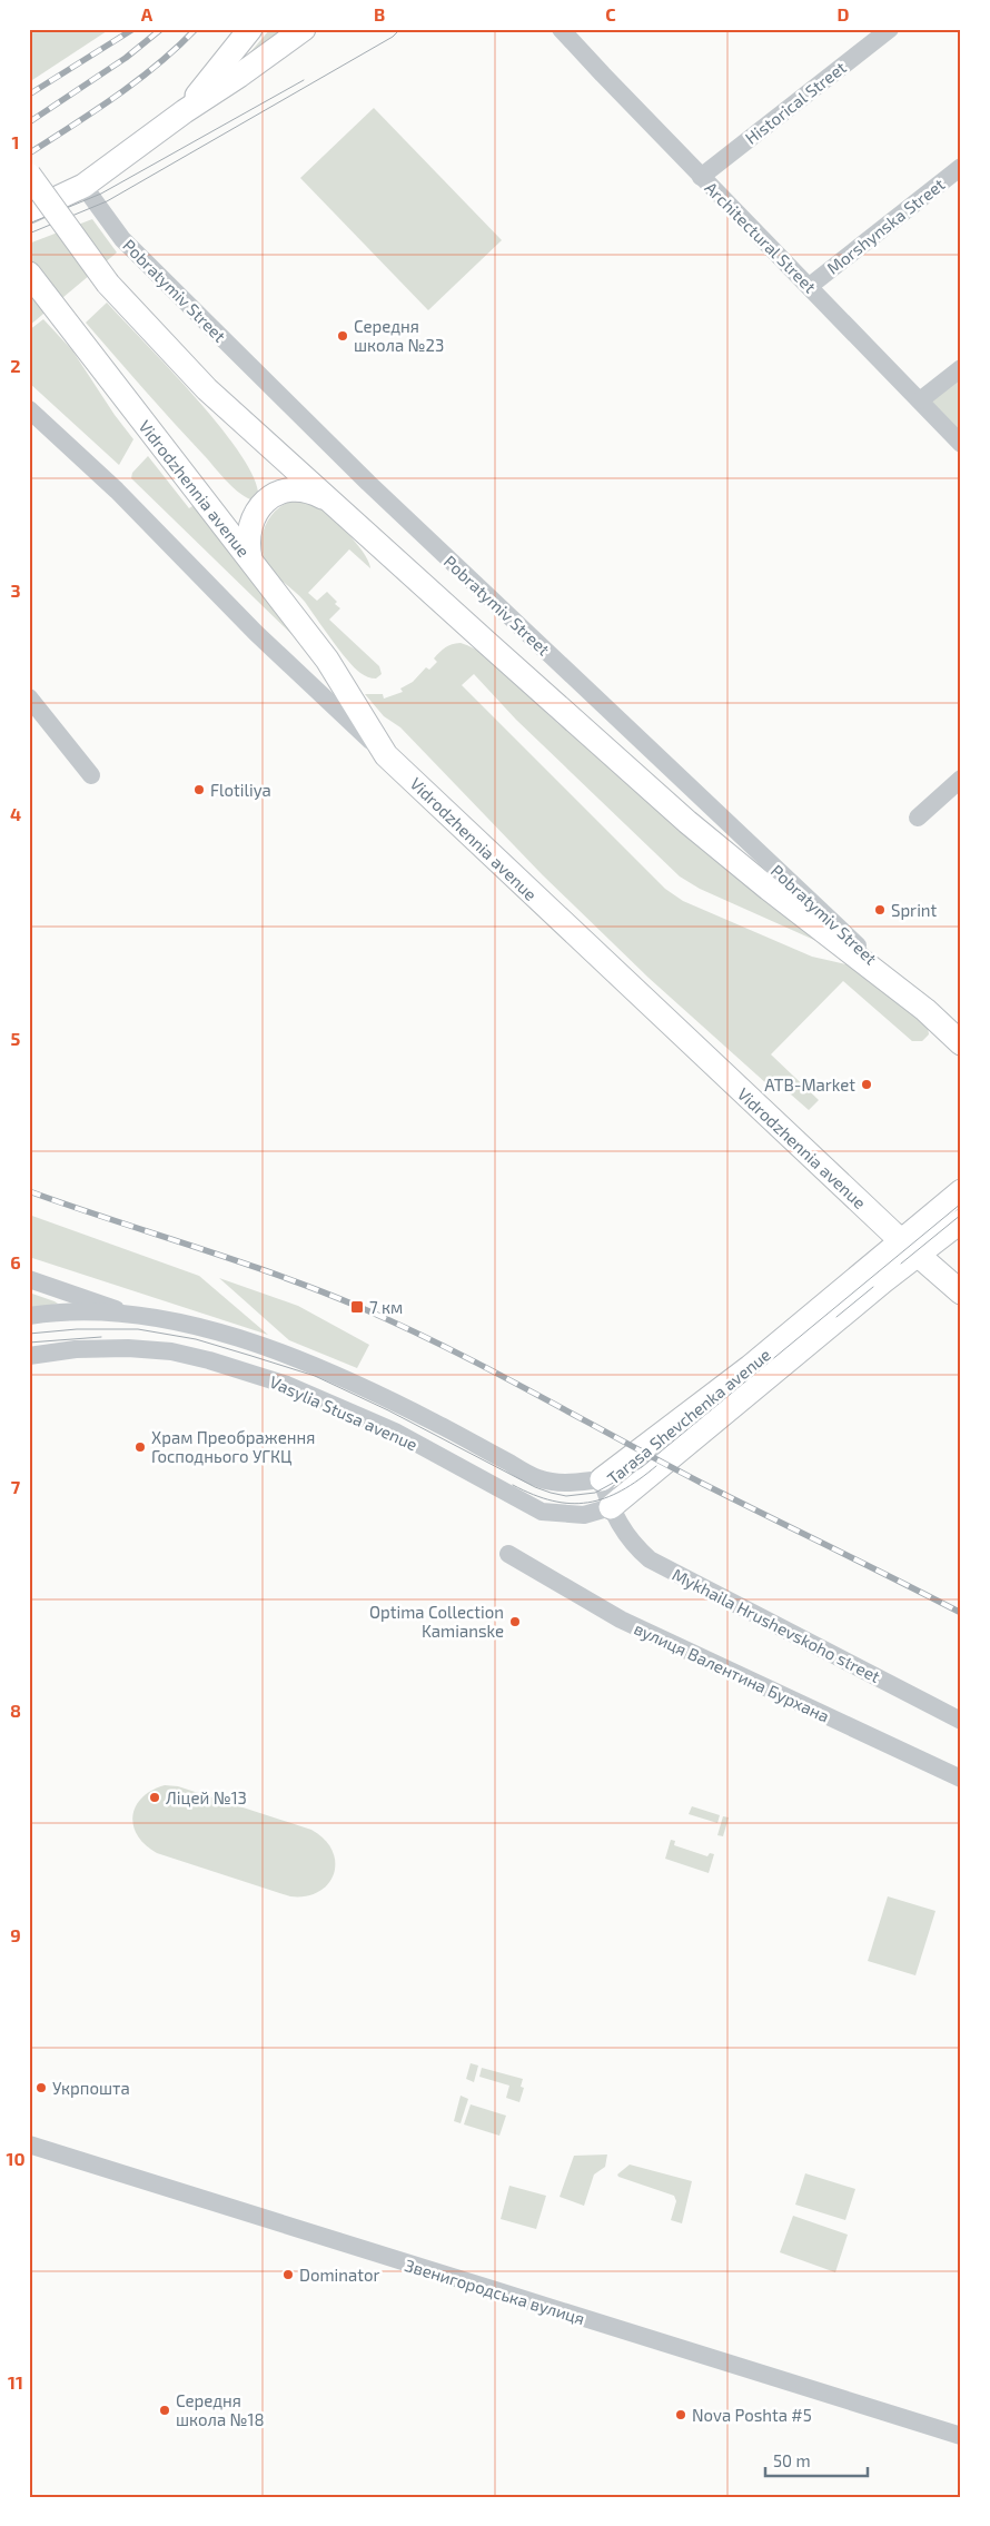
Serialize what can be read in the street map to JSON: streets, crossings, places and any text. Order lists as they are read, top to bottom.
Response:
{
  "streets": {
    "main road": ["Vidrodzhennia avenue", "Tarasa Shevchenka avenue"],
    "street": [
      "Historical Street",
      "Morshynska Street",
      "Architectural Street",
      "Pobratymiv Street",
      "Vasylia Stusa avenue",
      "Mykhaila Hrushevskoho street",
      "вулиця Валентина Бурхана",
      "Звенигородська вулиця"
    ]
  },
  "crossings": [
    ["Historical Street", "Architectural Street"],
    ["Morshynska Street", "Architectural Street"],
    ["Vidrodzhennia avenue", "Tarasa Shevchenka avenue"],
    ["Vasylia Stusa avenue", "Tarasa Shevchenka avenue"],
    ["Vasylia Stusa avenue", "Mykhaila Hrushevskoho street"],
    ["Tarasa Shevchenka avenue", "Mykhaila Hrushevskoho street"]
  ],
  "places": {
    "other": [
      "Середня школа №23",
      "Flotiliya",
      "Sprint",
      "ATB-Market",
      "Храм Преображення Господнього УГКЦ",
      "Optima Collection Kamianske",
      "Ліцей №13",
      "Укрпошта",
      "Dominator",
      "Середня школа №18",
      "Nova Poshta #5"
    ],
    "transit": ["7 км"]
  },
  "scale_bar": "50 m",
  "grid": {
    "columns": [
      "A",
      "B",
      "C",
      "D"
    ],
    "rows": [
      "1",
      "2",
      "3",
      "4",
      "5",
      "6",
      "7",
      "8",
      "9",
      "10",
      "11"
    ]
  }
}
